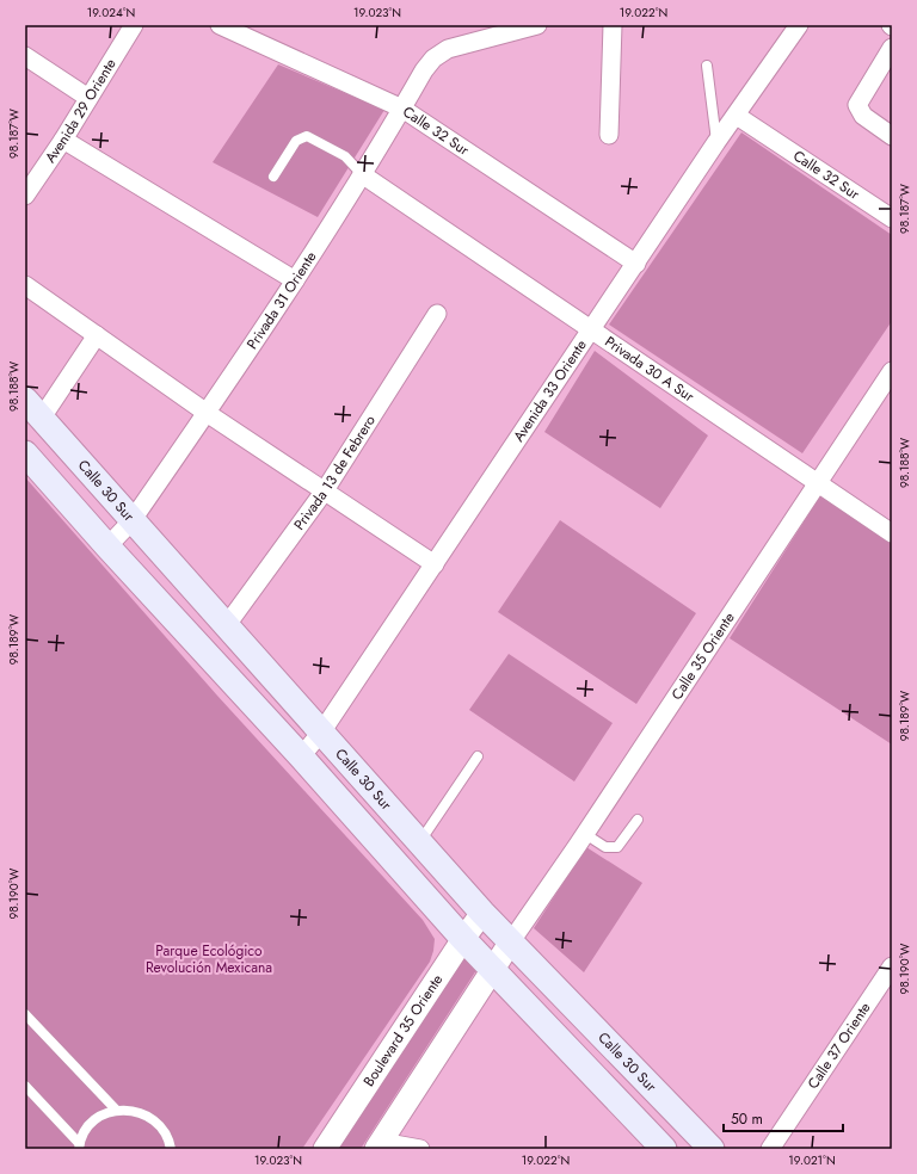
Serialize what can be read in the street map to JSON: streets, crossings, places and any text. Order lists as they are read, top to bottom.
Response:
{
  "streets": {
    "main road": ["Calle 30 Sur"],
    "street": [
      "Avenida 29 Oriente",
      "Calle 32 Sur",
      "Privada 31 Oriente",
      "Privada 30 A Sur",
      "Avenida 33 Oriente",
      "Privada 13 de Febrero",
      "Calle 35 Oriente",
      "Boulevard 35 Oriente",
      "Calle 37 Oriente"
    ]
  },
  "crossings": [
    ["Calle 32 Sur", "Privada 31 Oriente"],
    ["Calle 32 Sur", "Avenida 33 Oriente"],
    ["Privada 31 Oriente", "Privada 30 A Sur"],
    ["Privada 31 Oriente", "Calle 30 Sur"],
    ["Privada 30 A Sur", "Avenida 33 Oriente"],
    ["Privada 30 A Sur", "Calle 35 Oriente"],
    ["Avenida 33 Oriente", "Calle 30 Sur"],
    ["Privada 13 de Febrero", "Calle 30 Sur"],
    ["Calle 30 Sur", "Calle 35 Oriente"],
    ["Calle 30 Sur", "Boulevard 35 Oriente"]
  ],
  "parks": ["Parque Ecológico Revolución Mexicana"],
  "scale_bar": "50 m",
  "coordinates": [
    "19.024°N",
    "19.023°N",
    "19.022°N",
    "98.187°W",
    "98.188°W",
    "98.189°W",
    "98.190°W",
    "19.021°N"
  ]
}
